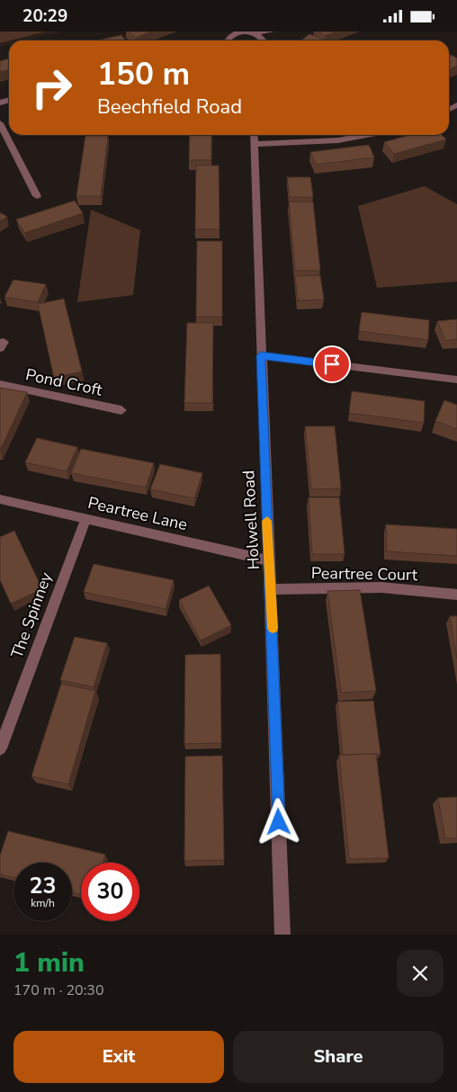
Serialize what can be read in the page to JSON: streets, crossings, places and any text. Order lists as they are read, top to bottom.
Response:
{
  "streets": {
    "street": [
      "Pond Croft",
      "Peartree Lane",
      "Holwell Road",
      "Peartree Court",
      "The Spinney"
    ]
  },
  "crossings": [
    ["Peartree Lane", "Holwell Road"],
    ["Peartree Lane", "The Spinney"],
    ["Holwell Road", "Peartree Court"]
  ],
  "page": {
    "status": "20:29",
    "turn": ["150 m", "Beechfield Road"],
    "speed": "23 km/h",
    "limit": "30",
    "heading": ["1 min", "170 m · 20:30"],
    "buttons": ["Exit", "Share"]
  }
}
